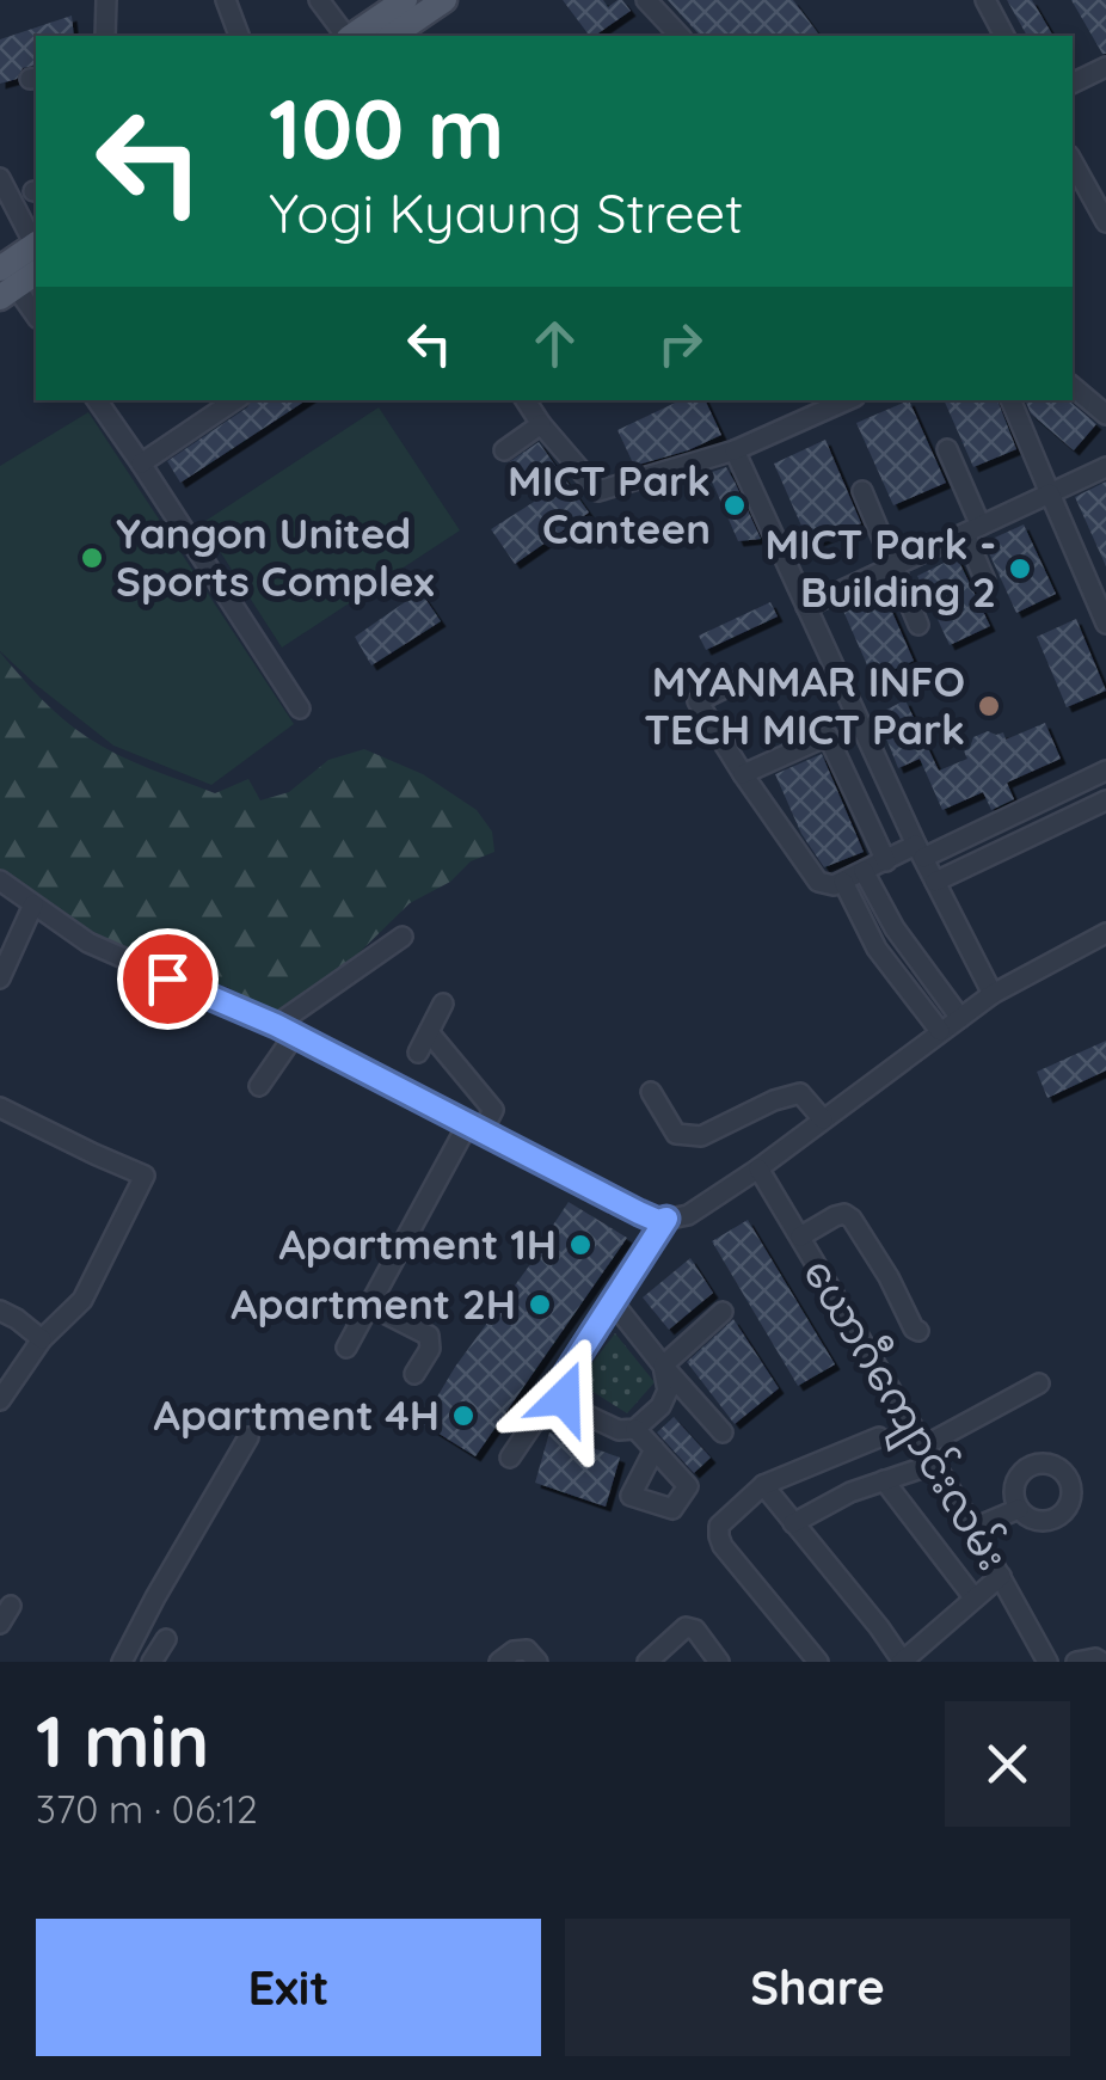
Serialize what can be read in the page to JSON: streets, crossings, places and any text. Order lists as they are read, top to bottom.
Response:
{
  "streets": {
    "street": ["ယောဂီကျောင်းလမ်း"]
  },
  "places": [
    "MICT Park Canteen",
    "Yangon United Sports Complex",
    "MICT Park - Building 2",
    "MYANMAR INFO TECH MICT Park",
    "Apartment 1H",
    "Apartment 2H",
    "Apartment 4H"
  ],
  "page": {
    "turn": ["100 m", "Yogi Kyaung Street"],
    "heading": ["1 min", "370 m · 06:12"],
    "buttons": ["Exit", "Share"]
  }
}
